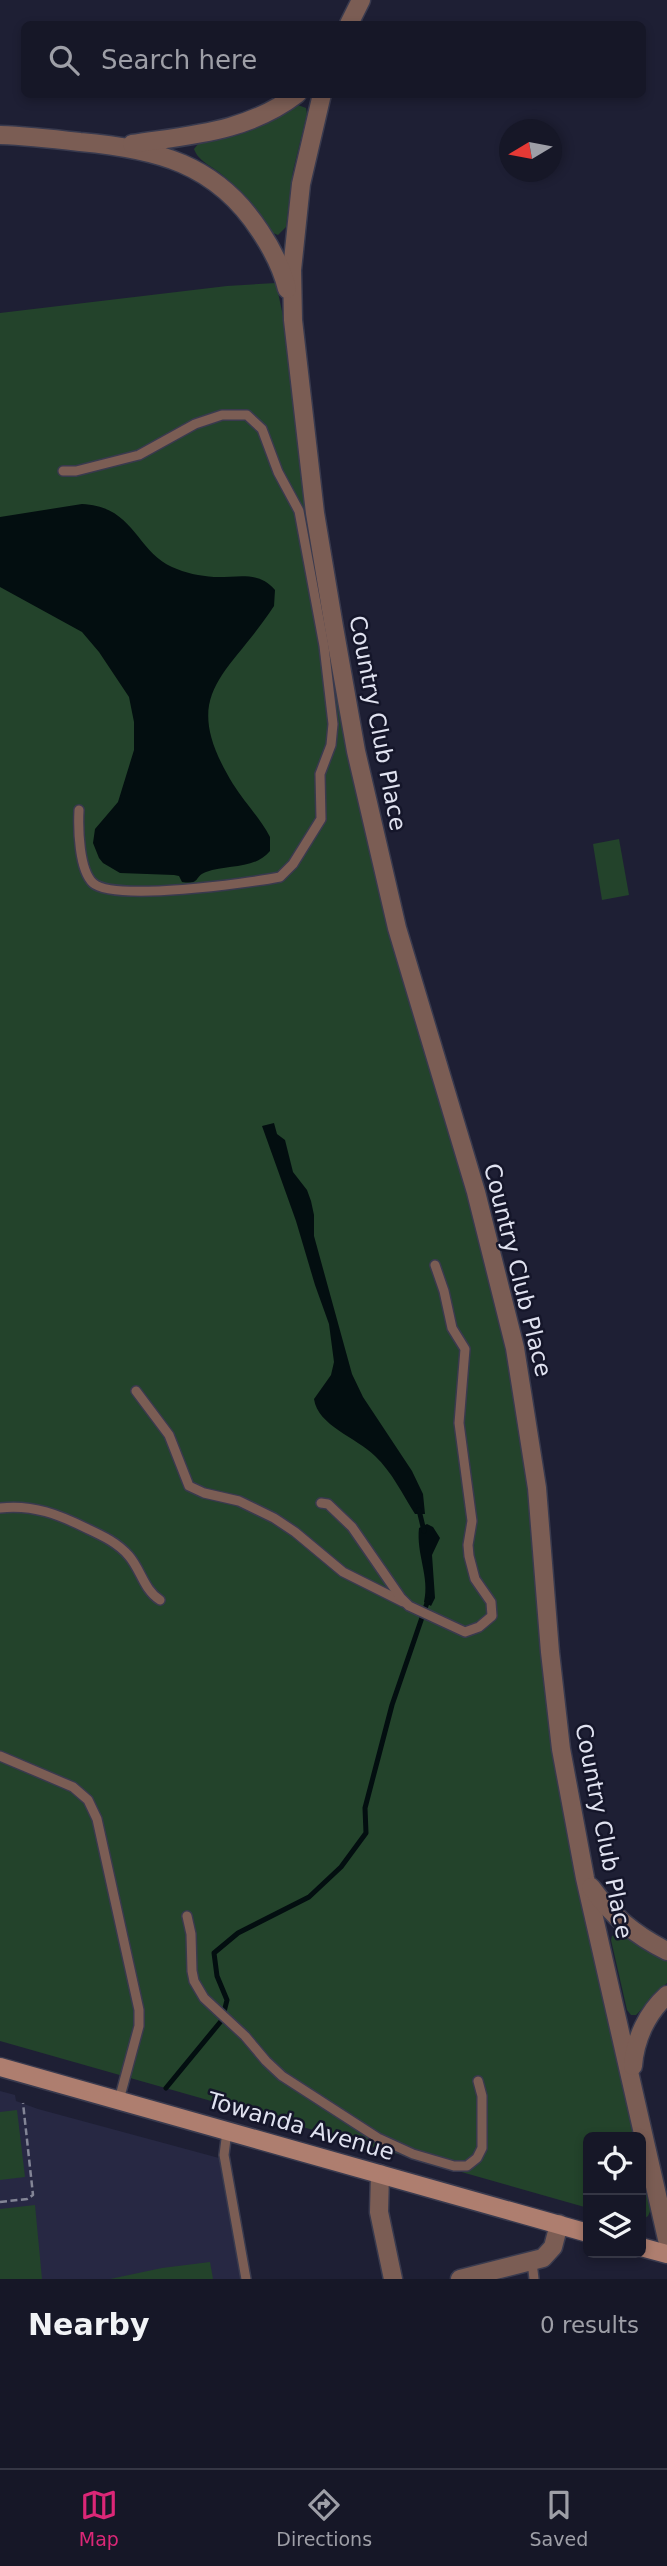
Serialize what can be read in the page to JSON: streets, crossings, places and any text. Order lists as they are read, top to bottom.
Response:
{
  "streets": {
    "main road": ["Towanda Avenue"],
    "street": ["Country Club Place"]
  },
  "north": "left",
  "page": {
    "search": "Search here",
    "heading": ["Nearby", "0 results"],
    "nav": ["Map", "Directions", "Saved"]
  }
}
